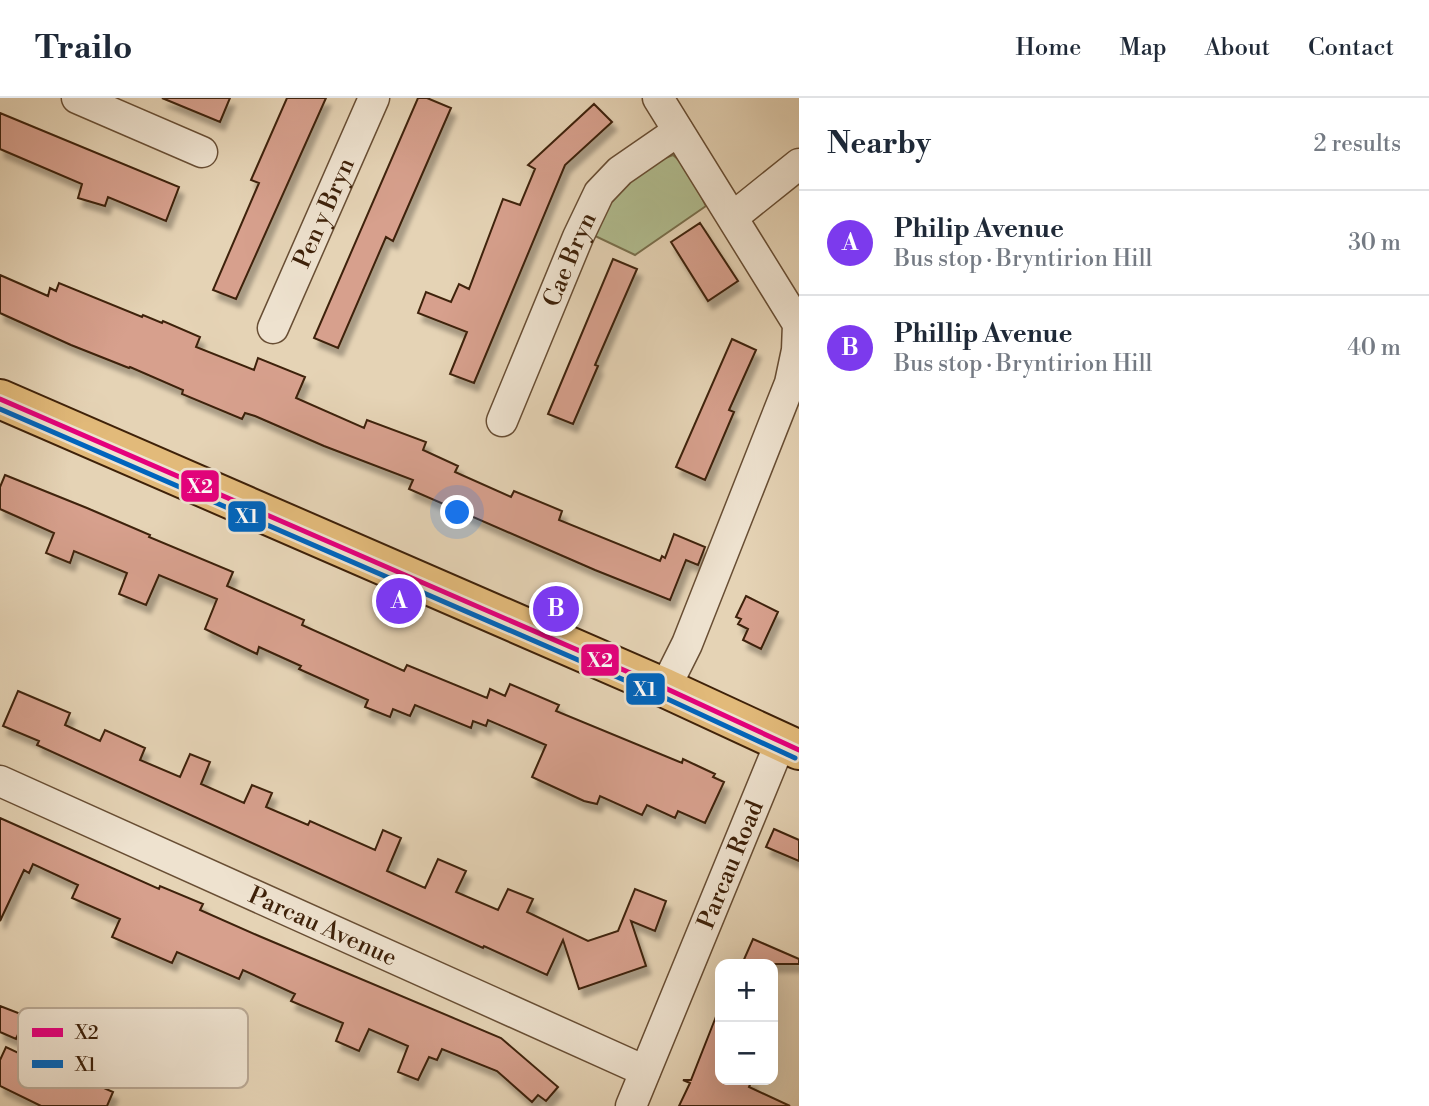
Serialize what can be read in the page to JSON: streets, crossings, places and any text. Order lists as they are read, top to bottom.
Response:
{
  "streets": {
    "street": [
      "Pen y Bryn",
      "Cae Bryn",
      "Parcau Road",
      "Parcau Avenue"
    ]
  },
  "crossings": [
    ["Parcau Road", "Parcau Avenue"]
  ],
  "lines": ["transit line X2", "transit line X1"],
  "legend": ["X2", "X1"],
  "page": {
    "header": "Trailo",
    "nav": [
      "Home",
      "Map",
      "About",
      "Contact"
    ],
    "heading": ["Nearby", "2 results"],
    "list": [
      {
        "mark": "A",
        "name": "Philip Avenue",
        "note": "Bus stop · Bryntirion Hill",
        "value": "30 m"
      },
      {
        "mark": "B",
        "name": "Phillip Avenue",
        "note": "Bus stop · Bryntirion Hill",
        "value": "40 m"
      }
    ],
    "pins": ["A", "B"],
    "map_buttons": ["+", "−"]
  }
}
